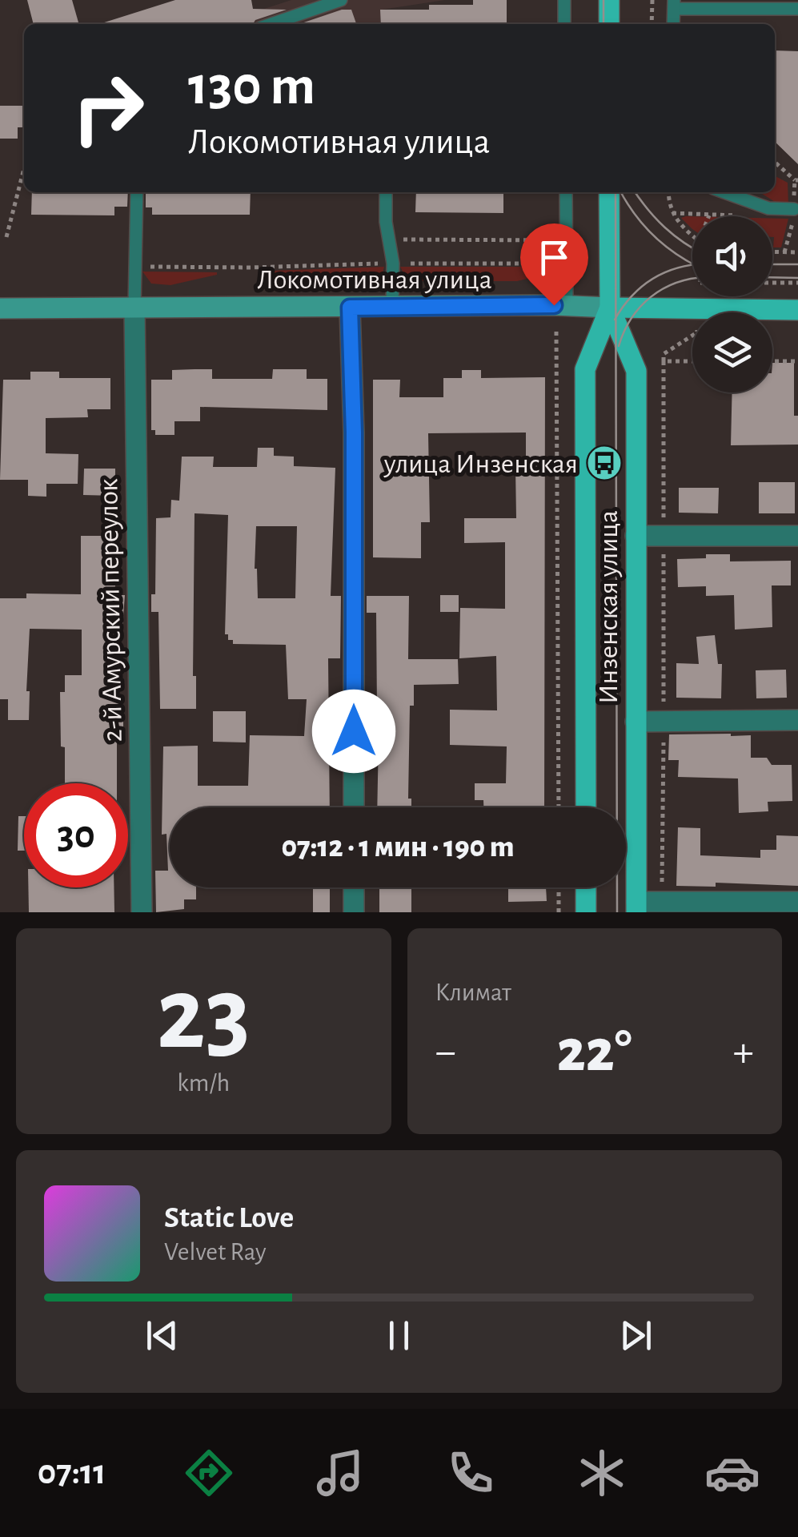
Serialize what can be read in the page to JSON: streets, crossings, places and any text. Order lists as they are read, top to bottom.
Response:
{
  "streets": {
    "main road": ["Локомотивная улица", "Инзенская улица"],
    "street": ["2-й Амурский переулок"]
  },
  "crossings": [
    ["Локомотивная улица", "Инзенская улица"],
    ["Локомотивная улица", "2-й Амурский переулок"]
  ],
  "places": {
    "bus stop": ["улица Инзенская"]
  },
  "page": {
    "turn": ["130 m", "Локомотивная улица"],
    "limit": "30",
    "trip": "07:12 · 1 мин · 190 m",
    "tile": [
      ["23", "km/h"],
      "Климат"
    ],
    "heat": ["−", "22°", "+"],
    "song": ["Static Love", "Velvet Ray"],
    "tabs": "07:11"
  }
}
